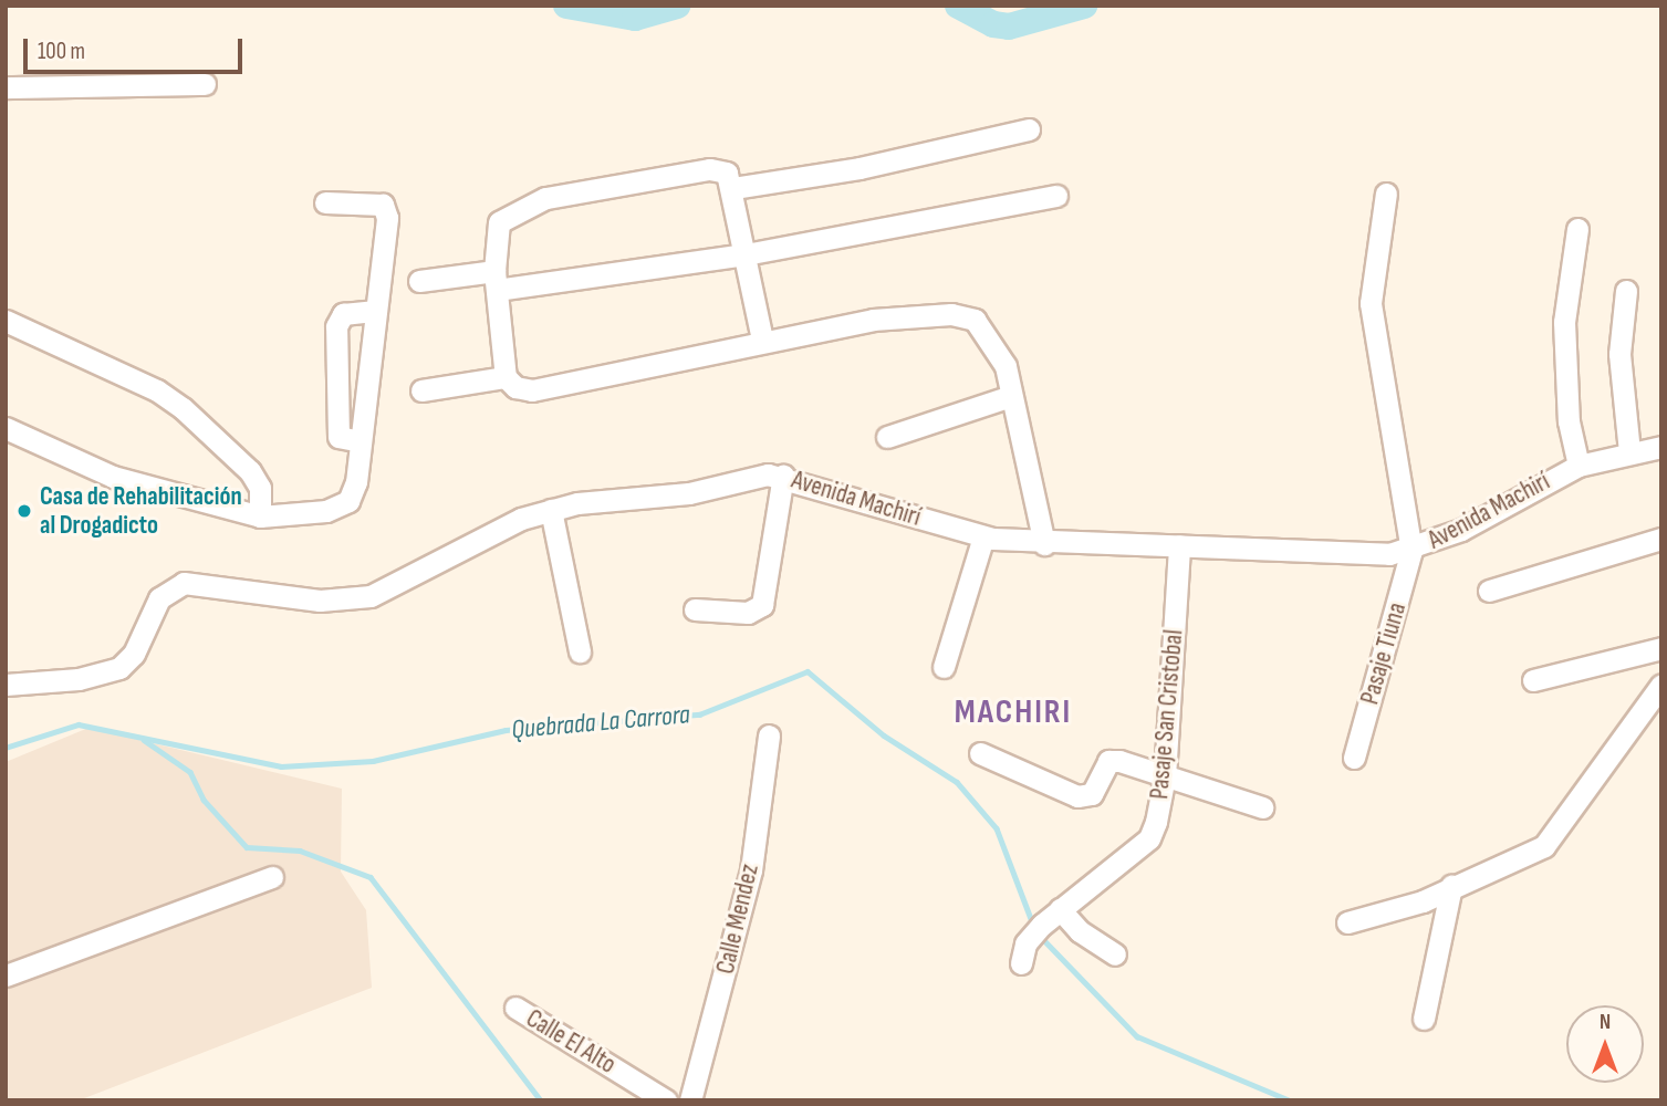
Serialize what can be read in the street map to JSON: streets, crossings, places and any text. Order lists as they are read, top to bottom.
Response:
{
  "streets": {
    "street": [
      "Avenida Machirí",
      "Pasaje Tiuna",
      "Pasaje San Cristobal",
      "Calle Mendez",
      "Calle El Alto"
    ]
  },
  "crossings": [
    ["Avenida Machirí", "Pasaje Tiuna"],
    ["Avenida Machirí", "Pasaje San Cristobal"]
  ],
  "districts": ["MACHIRI"],
  "water": ["Quebrada La Carrora"],
  "places": ["Casa de Rehabilitación al Drogadicto"],
  "scale_bar": "100 m",
  "north": "top"
}
